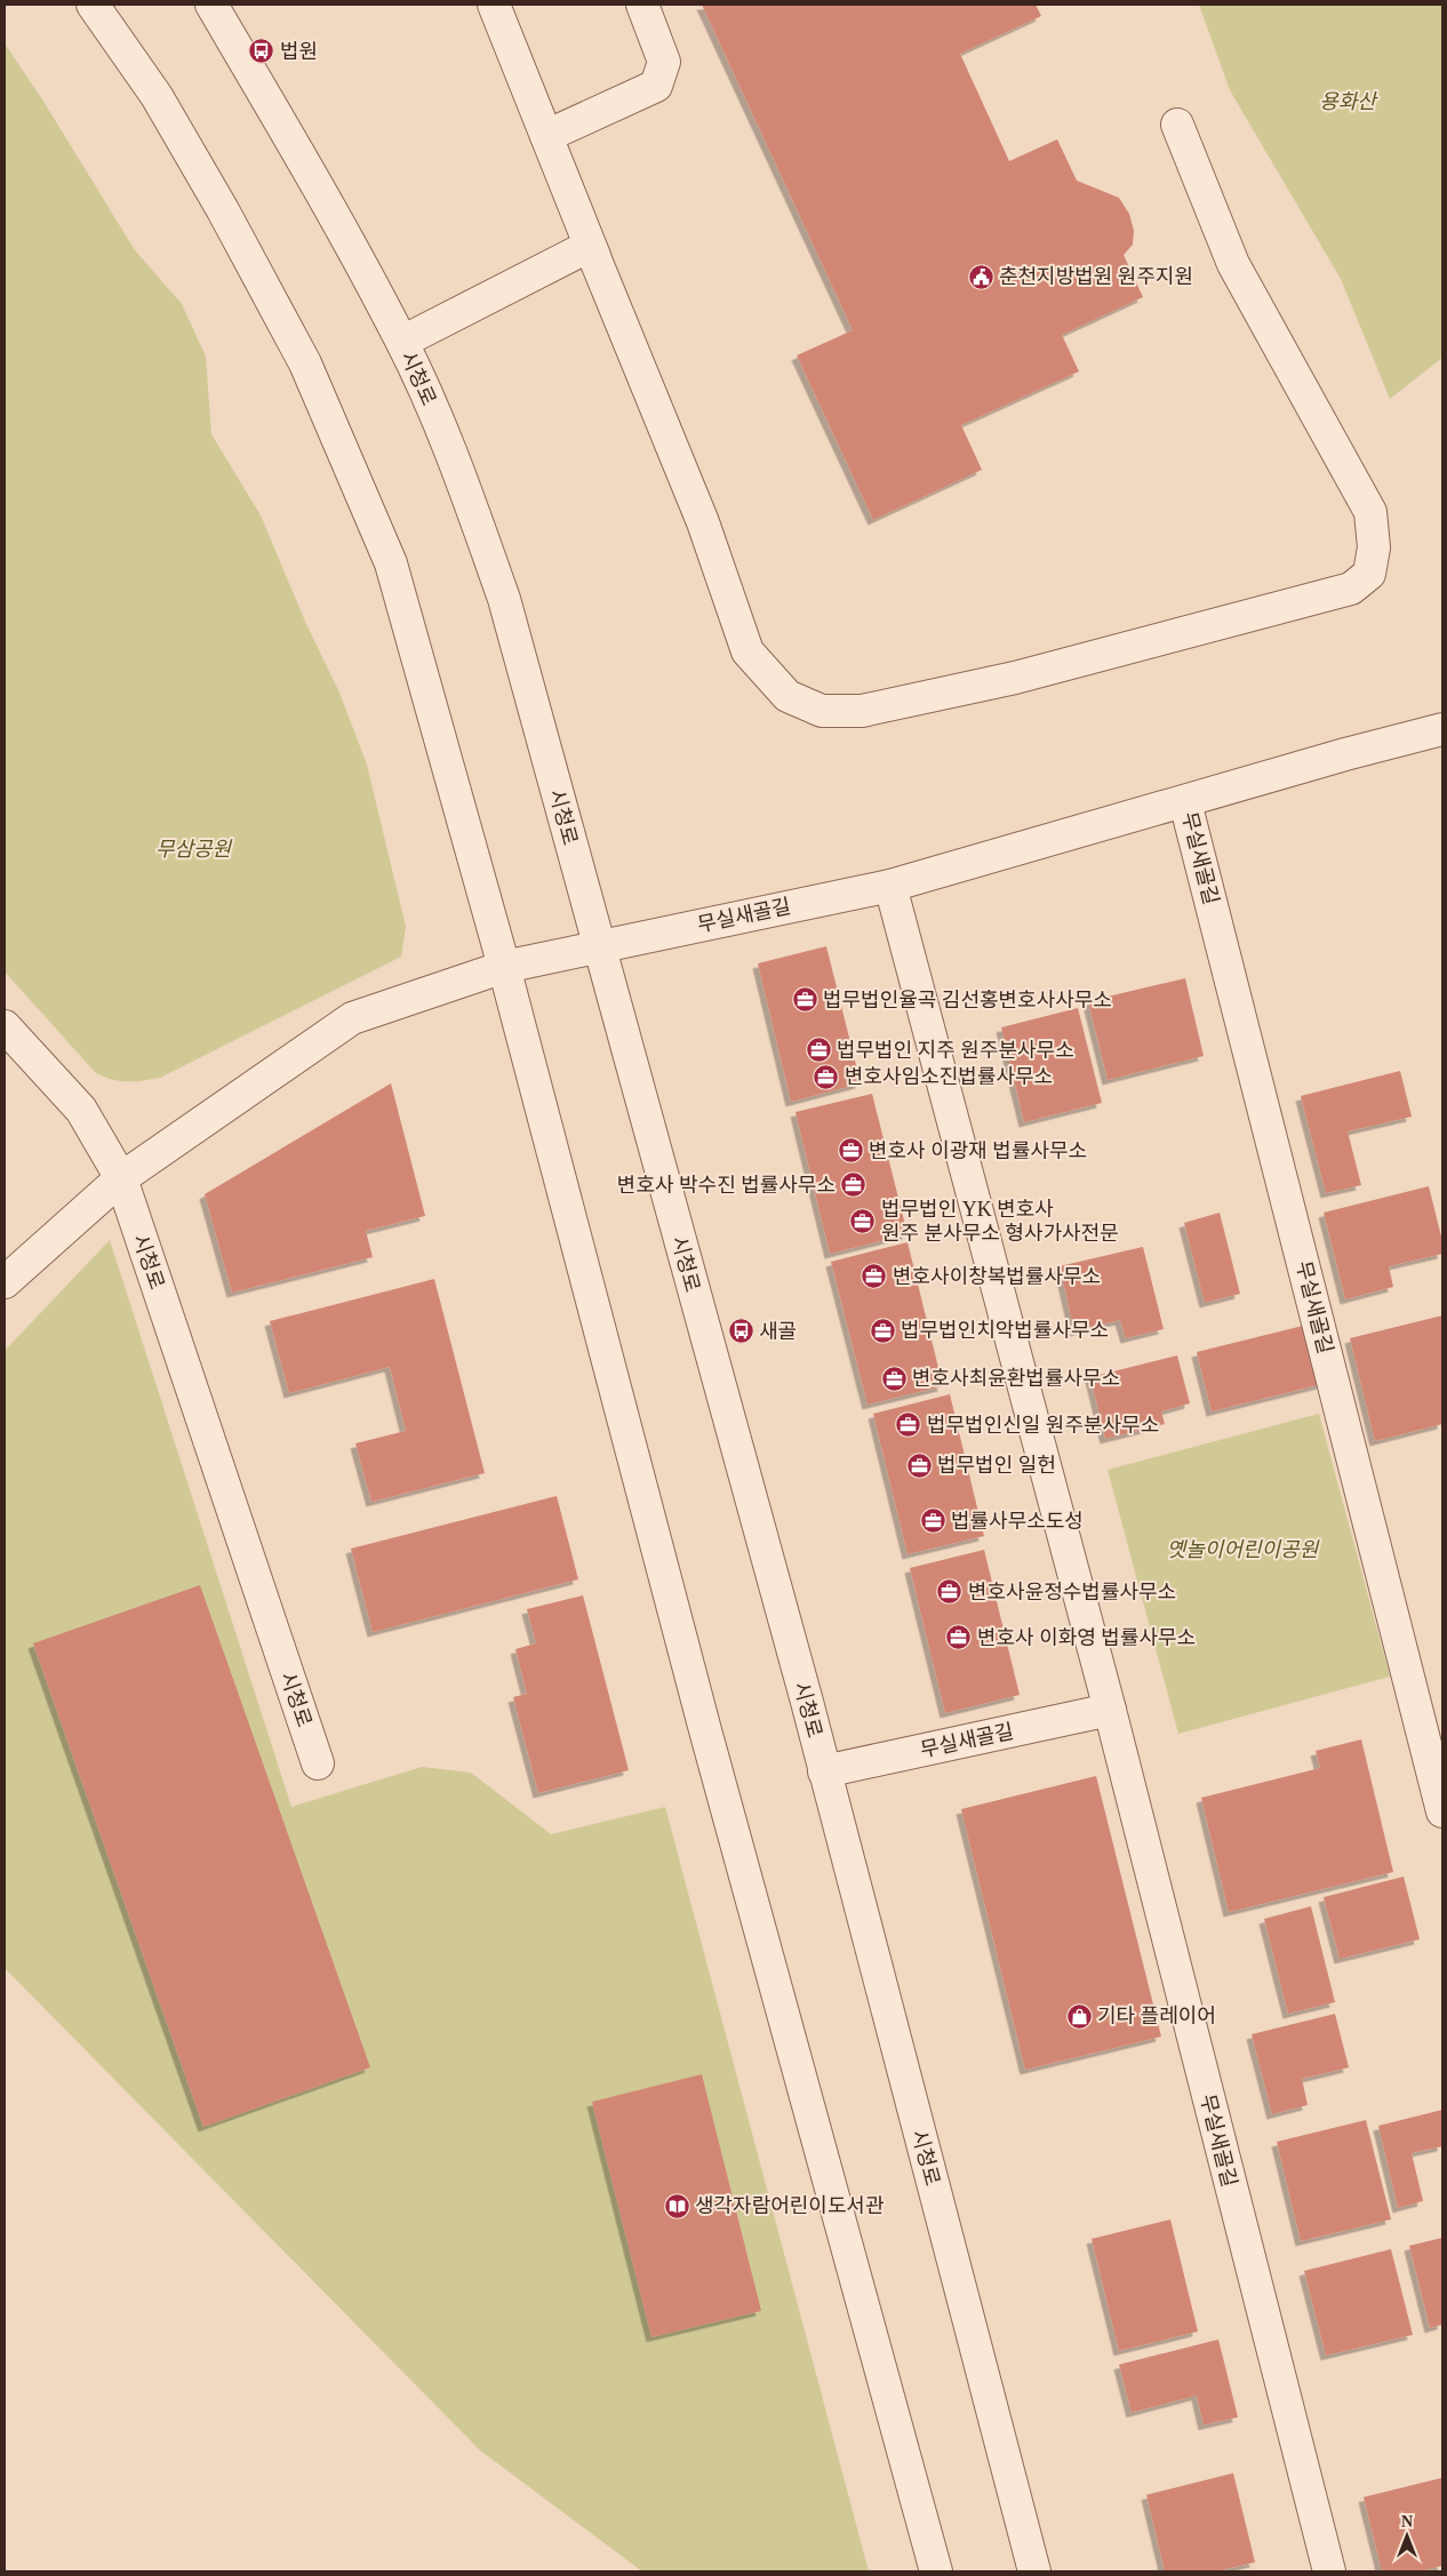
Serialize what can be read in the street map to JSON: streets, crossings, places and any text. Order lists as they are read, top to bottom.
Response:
{
  "streets": {
    "street": ["시청로", "무실새골길"]
  },
  "crossings": [
    ["시청로", "무실새골길"]
  ],
  "parks": ["용화산", "무삼공원", "옛놀이어린이공원"],
  "places": {
    "bus stop": ["법원", "새골"],
    "public building": ["춘천지방법원 원주지원"],
    "office": [
      "법무법인율곡 김선홍변호사사무소",
      "법무법인 지주 원주분사무소",
      "변호사임소진법률사무소",
      "변호사 이광재 법률사무소",
      "변호사 박수진 법률사무소",
      "법무법인 YK 변호사 원주 분사무소 형사가사전문",
      "변호사이창복법률사무소",
      "법무법인치악법률사무소",
      "변호사최윤환법률사무소",
      "법무법인신일 원주분사무소",
      "법무법인 일헌",
      "법률사무소도성",
      "변호사윤정수법률사무소",
      "변호사 이화영 법률사무소"
    ],
    "shop": ["기타 플레이어"],
    "library": ["생각자람어린이도서관"]
  },
  "north": "top"
}
